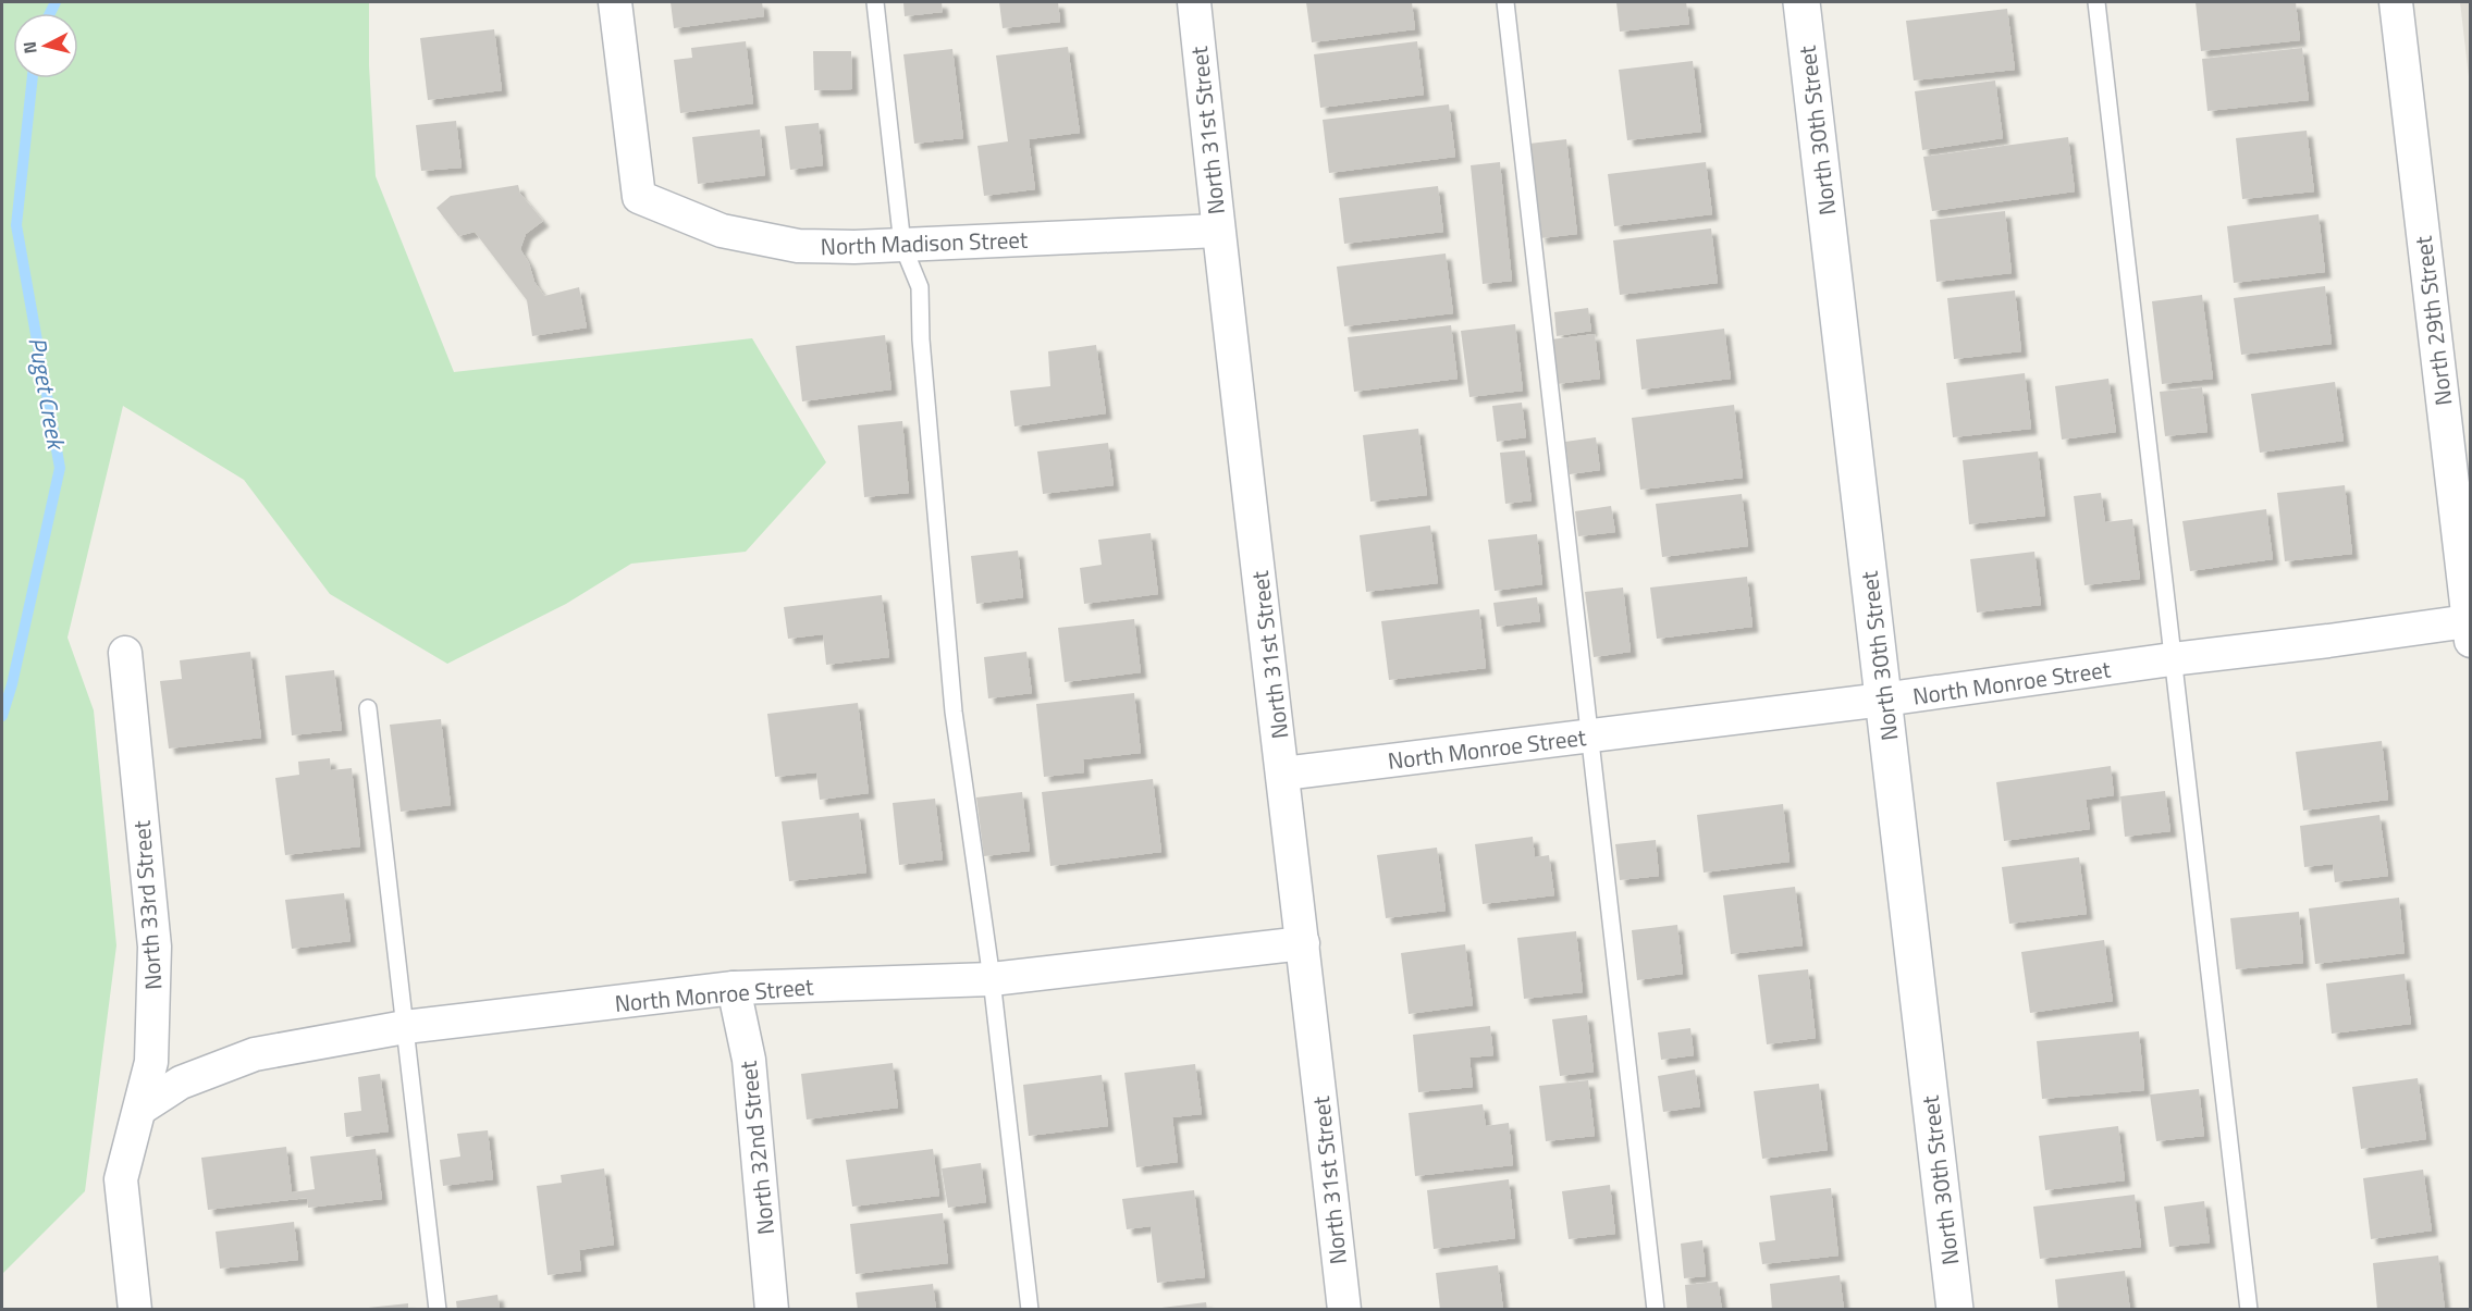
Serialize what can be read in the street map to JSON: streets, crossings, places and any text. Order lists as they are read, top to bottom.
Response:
{
  "streets": {
    "main road": ["North 30th Street"],
    "street": [
      "North 31st Street",
      "North Madison Street",
      "North 29th Street",
      "North Monroe Street",
      "North 33rd Street",
      "North 32nd Street"
    ]
  },
  "crossings": [
    ["North 31st Street", "North Madison Street"],
    ["North 31st Street", "North Monroe Street"],
    ["North 30th Street", "North Monroe Street"],
    ["North 29th Street", "North Monroe Street"],
    ["North Monroe Street", "North 33rd Street"],
    ["North Monroe Street", "North 32nd Street"]
  ],
  "water": ["Puget Creek"],
  "north": "left"
}
